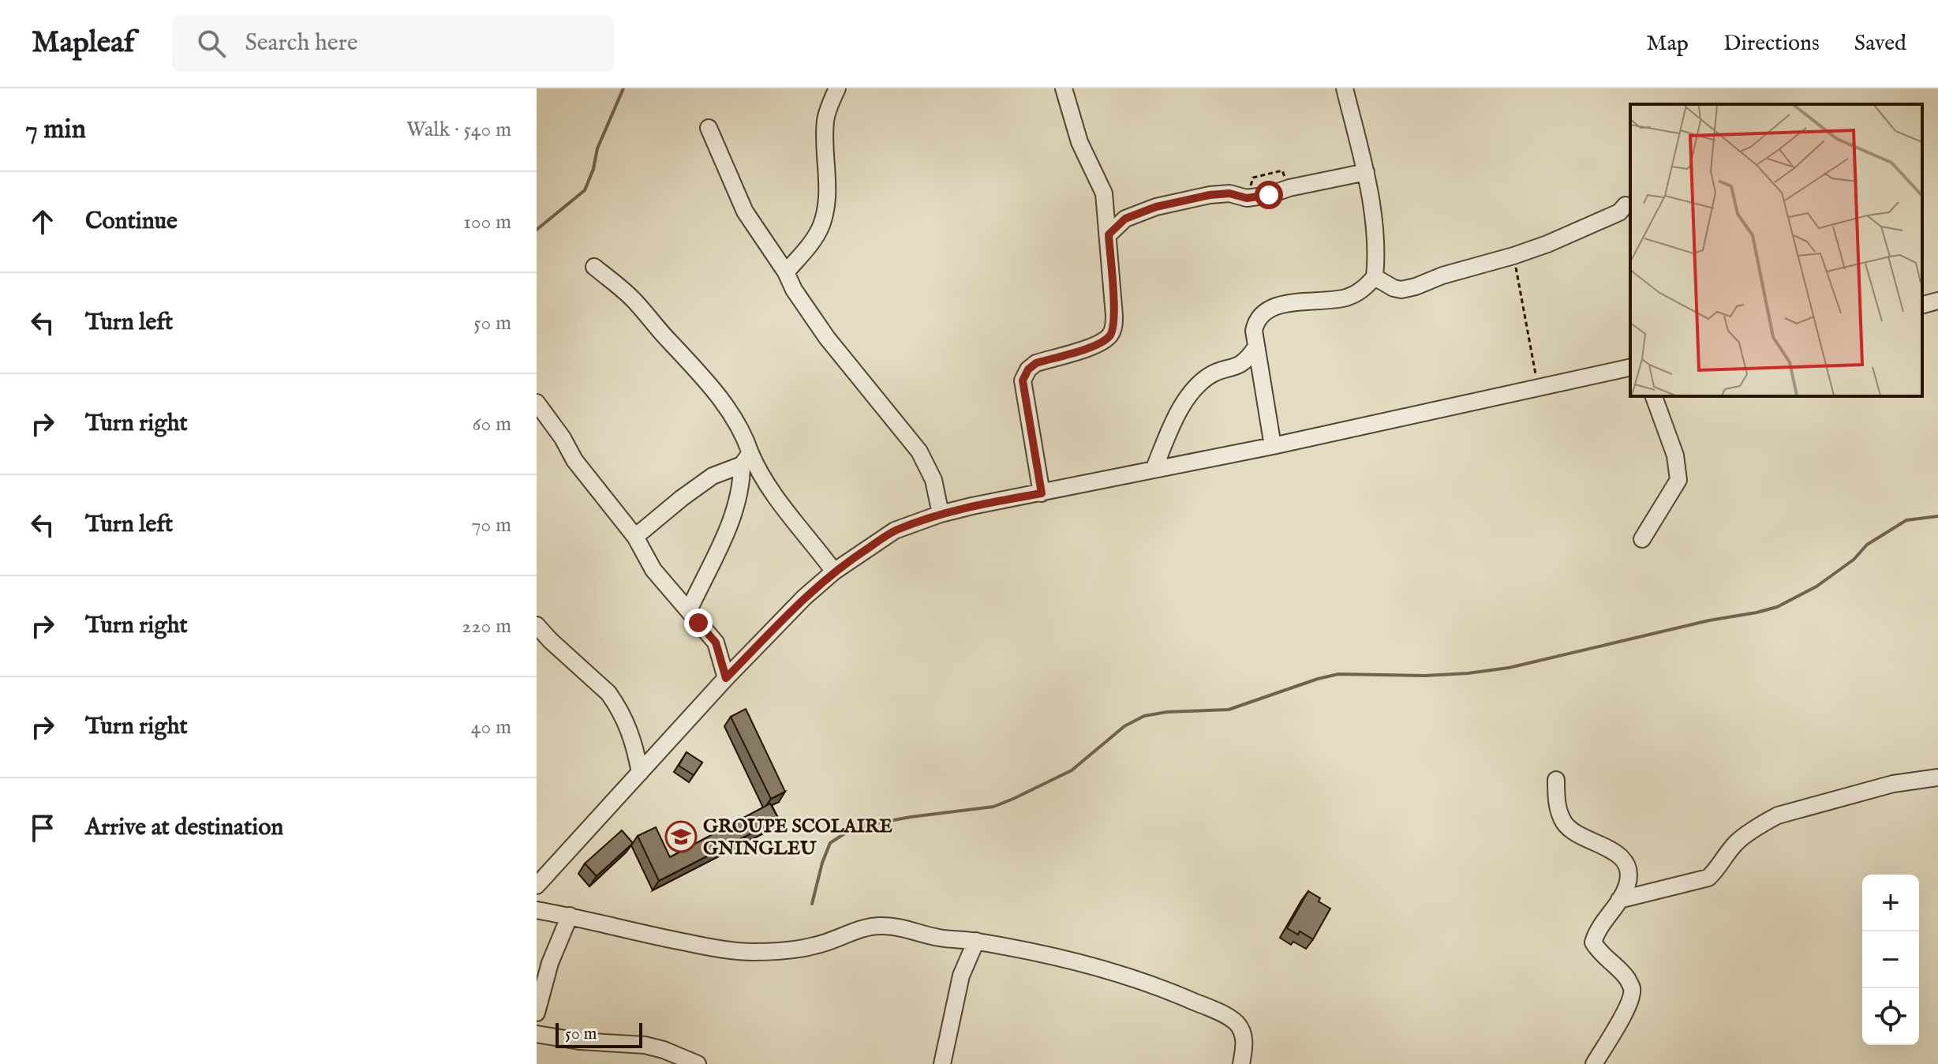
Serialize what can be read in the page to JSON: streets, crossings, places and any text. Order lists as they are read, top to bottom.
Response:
{
  "places": {
    "school or university": ["GROUPE SCOLAIRE GNINGLEU"]
  },
  "scale_bar": "50 m",
  "page": {
    "header": "Mapleaf",
    "search": "Search here",
    "nav": ["Map", "Directions", "Saved"],
    "heading": ["7 min", "Walk · 540 m"],
    "list": [
      ["Continue", "100 m"],
      ["Turn left", "50 m"],
      ["Turn right", "60 m"],
      ["Turn left", "70 m"],
      ["Turn right", "220 m"],
      ["Turn right", "40 m"],
      "Arrive at destination"
    ],
    "map_buttons": ["+", "−"],
    "scale": "50 m"
  }
}
